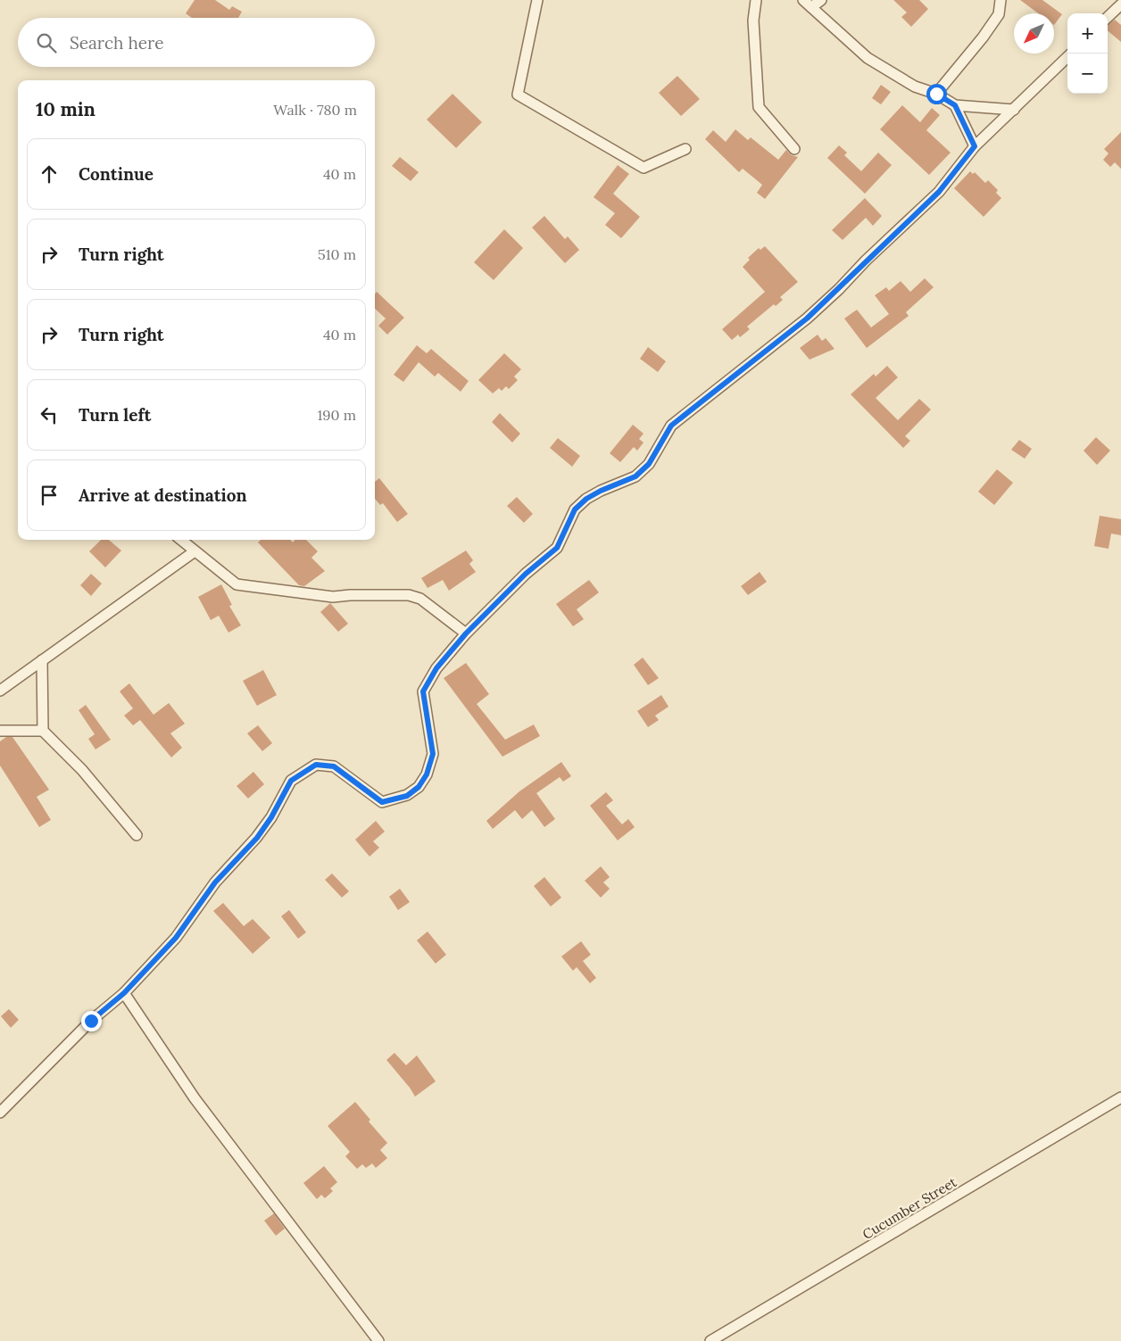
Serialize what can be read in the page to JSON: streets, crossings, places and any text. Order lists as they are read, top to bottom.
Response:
{
  "streets": {
    "street": ["Cucumber Street"]
  },
  "north": "bottom left",
  "page": {
    "map_buttons": ["+", "−"],
    "search": "Search here",
    "heading": ["10 min", "Walk · 780 m"],
    "list": [
      ["Continue", "40 m"],
      ["Turn right", "510 m"],
      ["Turn right", "40 m"],
      ["Turn left", "190 m"],
      "Arrive at destination"
    ]
  }
}
